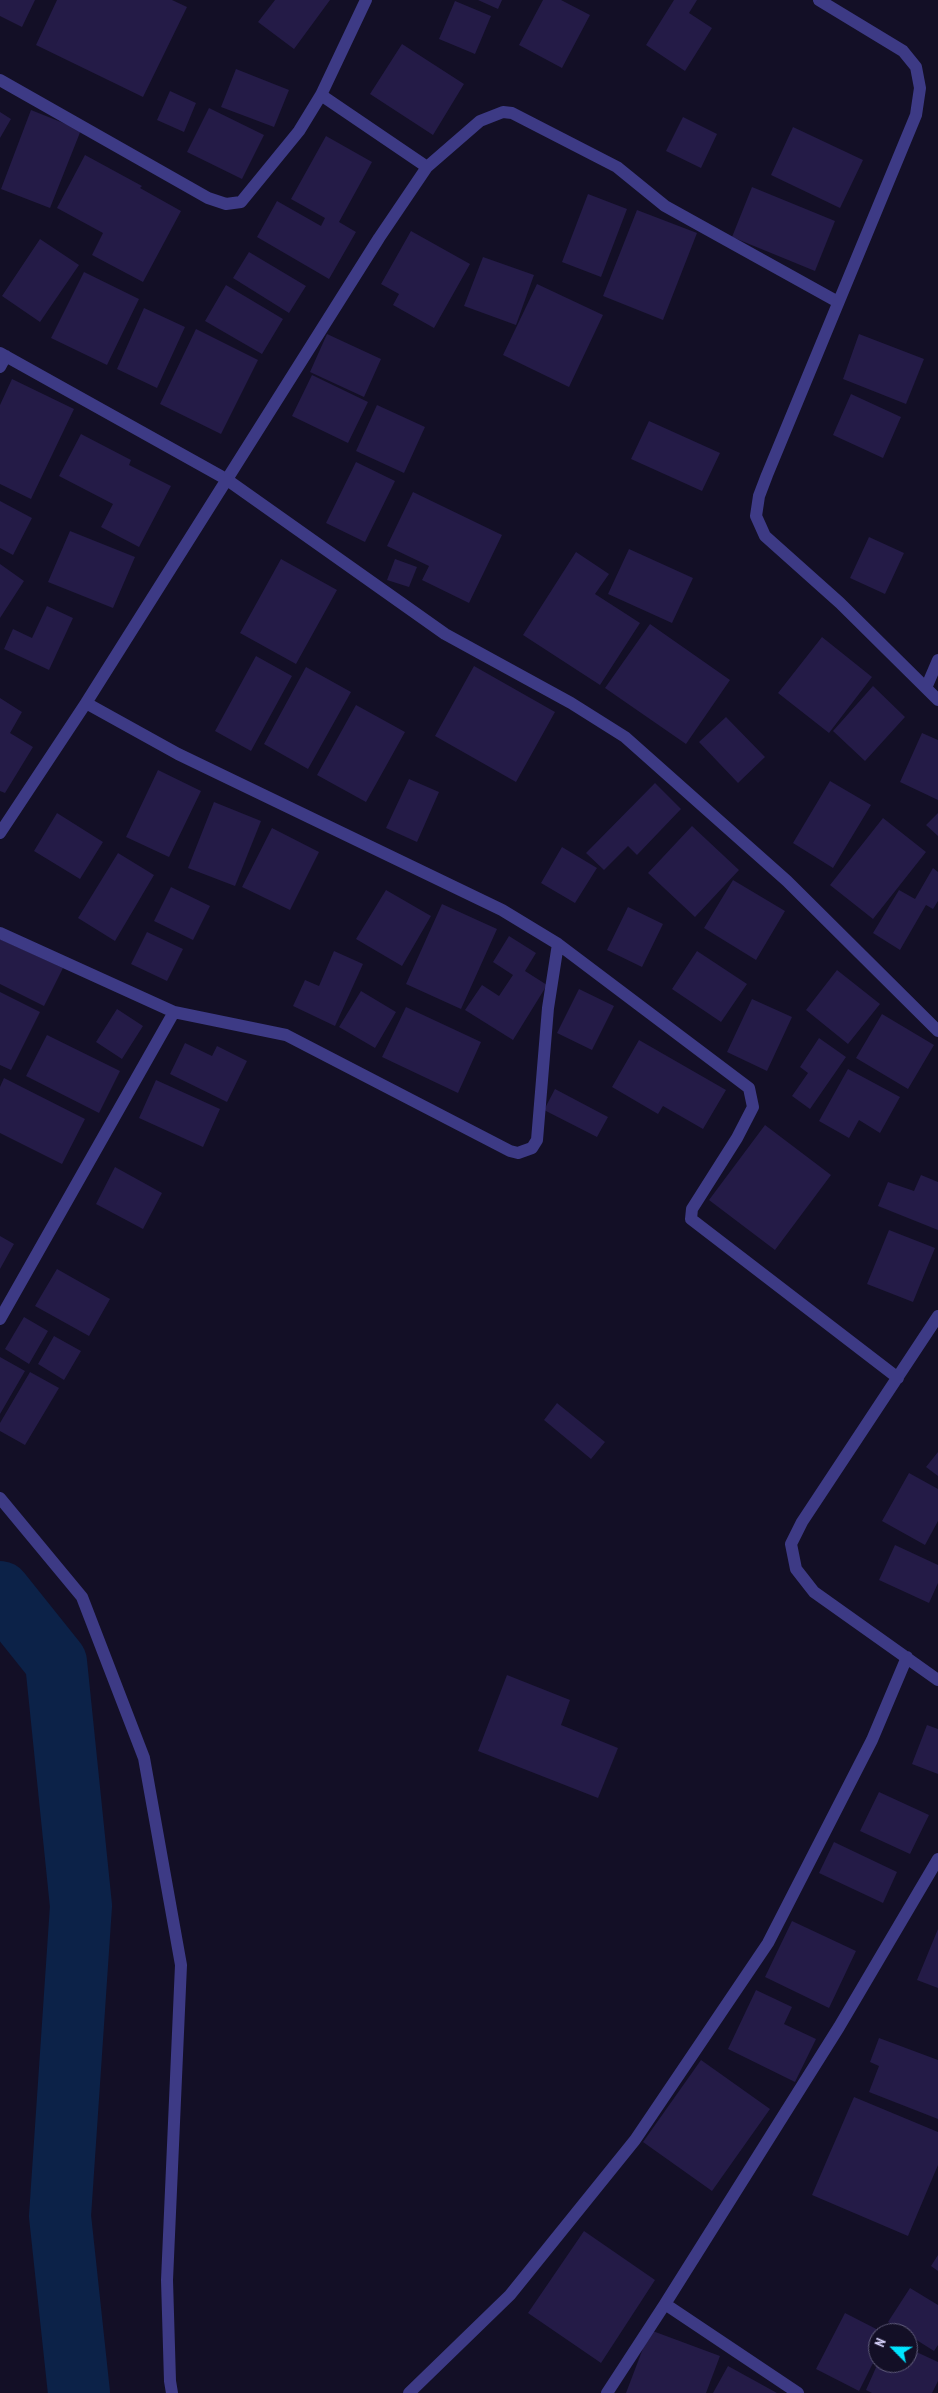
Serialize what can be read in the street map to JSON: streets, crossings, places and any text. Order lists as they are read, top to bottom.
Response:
{
  "north": "top left"
}
